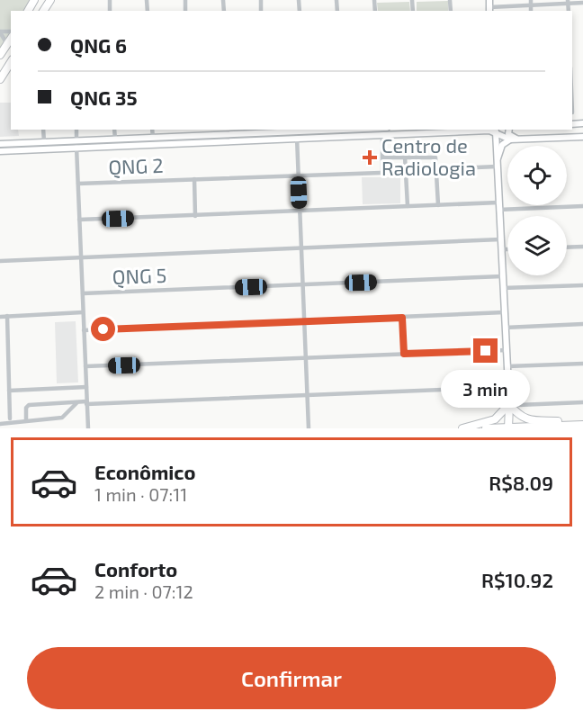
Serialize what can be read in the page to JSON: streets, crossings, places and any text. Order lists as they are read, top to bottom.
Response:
{
  "streets": {
    "street": ["QNG 2", "QNG 5"]
  },
  "places": {
    "health": ["Centro de Radiologia"]
  },
  "page": {
    "banner": ["QNG 6", "QNG 35"],
    "bubble": "3 min",
    "list": [
      {
        "name": "Econômico",
        "note": "1 min · 07:11",
        "value": "R$8.09"
      },
      {
        "name": "Conforto",
        "note": "2 min · 07:12",
        "value": "R$10.92"
      }
    ],
    "buttons": "Confirmar"
  }
}
